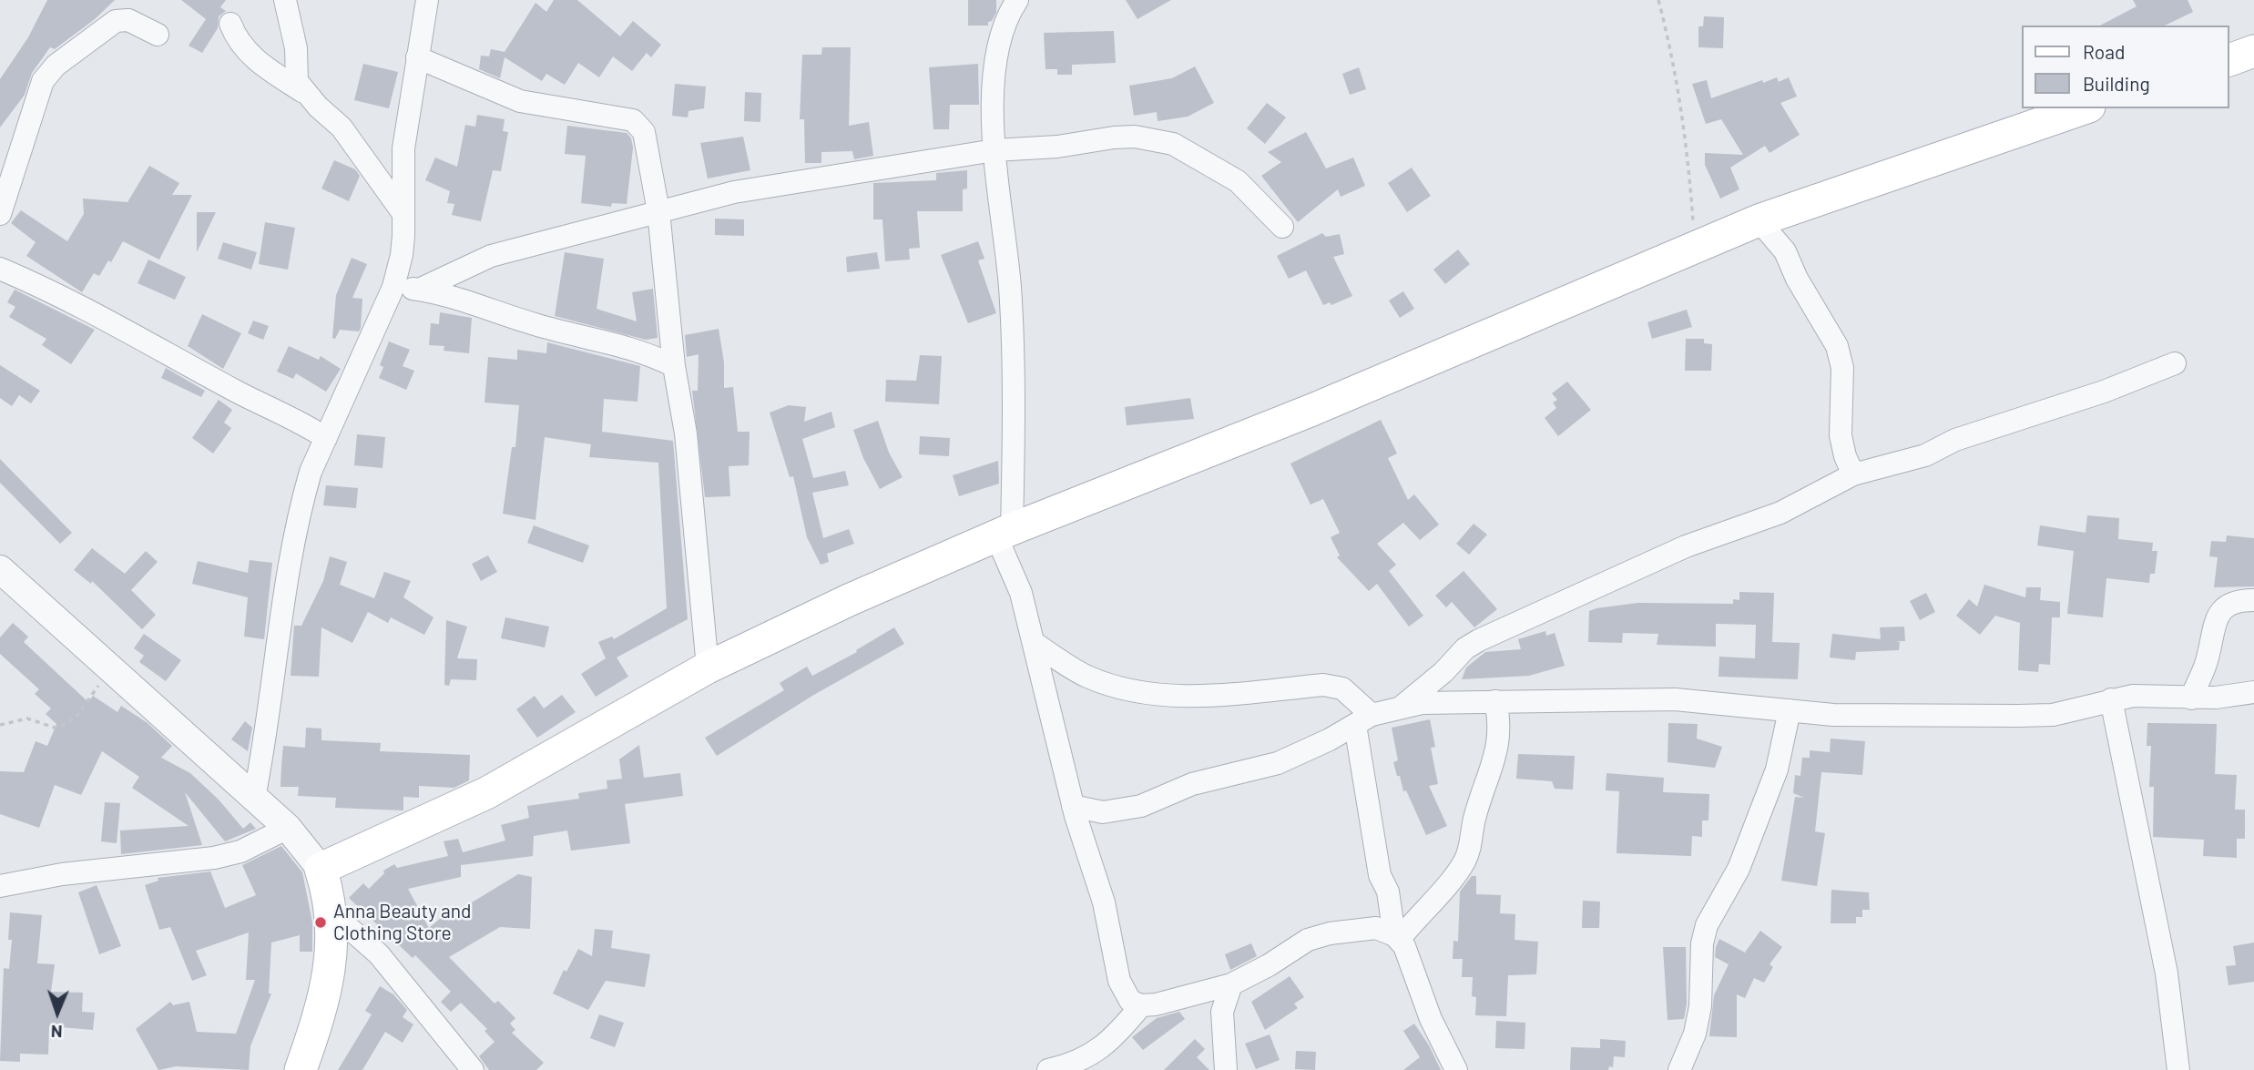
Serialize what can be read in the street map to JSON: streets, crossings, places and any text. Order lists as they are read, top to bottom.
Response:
{
  "places": ["Anna Beauty and Clothing Store"],
  "legend": ["Road", "Building"],
  "north": "bottom"
}
